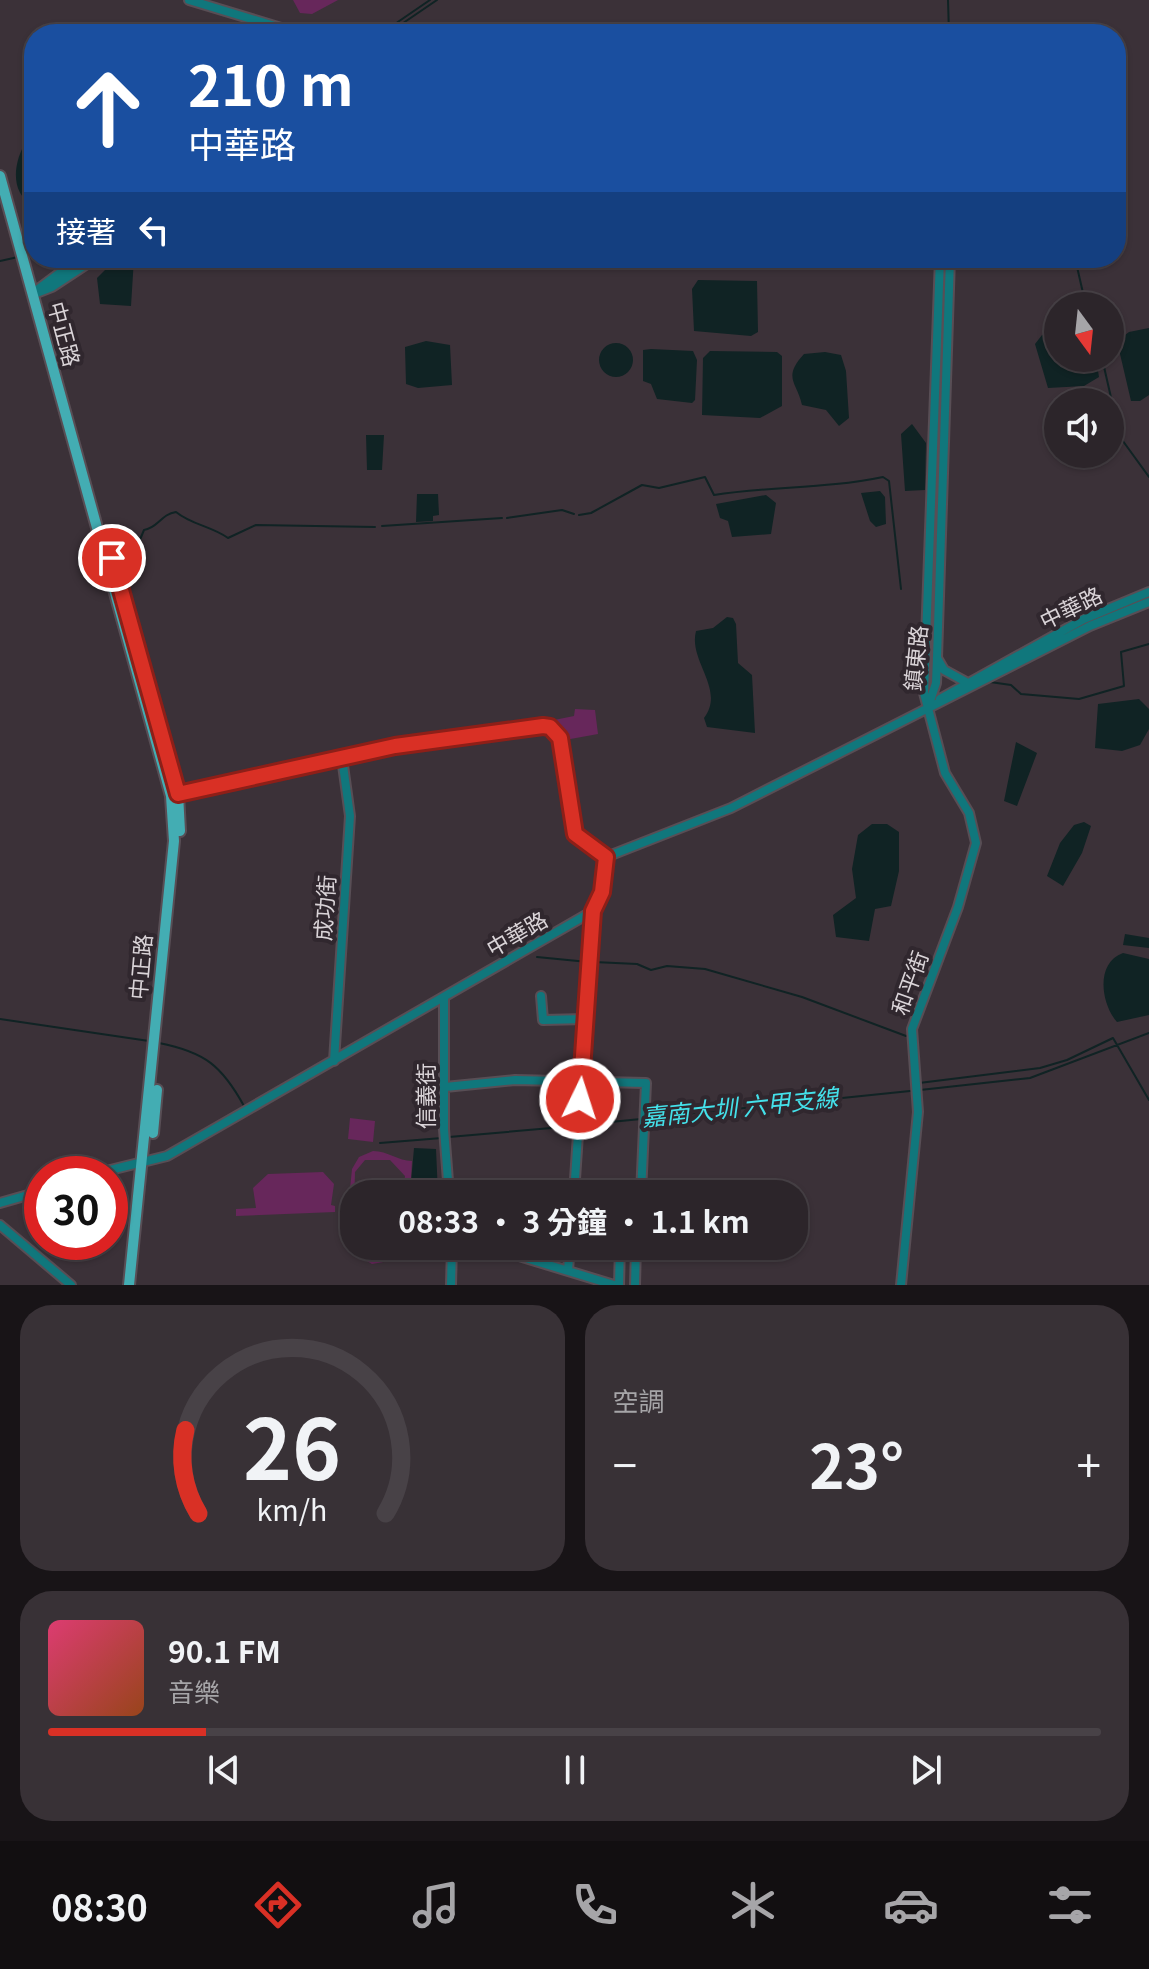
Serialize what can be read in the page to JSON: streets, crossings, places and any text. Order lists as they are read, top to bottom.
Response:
{
  "streets": {
    "main road": ["中正路"],
    "street": [
      "中華路",
      "鎮東路",
      "成功街",
      "和平街",
      "信義街"
    ]
  },
  "crossings": [
    ["中正路", "中華路"],
    ["中華路", "鎮東路"],
    ["中華路", "成功街"],
    ["中華路", "和平街"],
    ["中華路", "信義街"],
    ["鎮東路", "和平街"]
  ],
  "water": ["嘉南大圳 六甲支線"],
  "north": "bottom",
  "page": {
    "turn": ["210 m", "中華路"],
    "then": "接著",
    "limit": "30",
    "trip": "08:33 · 3 分鐘 · 1.1 km",
    "tile": "空調",
    "heat": ["−", "23°", "+"],
    "song": ["90.1 FM", "音樂"],
    "tabs": "08:30",
    "gauge": ["26", "km/h"]
  }
}
